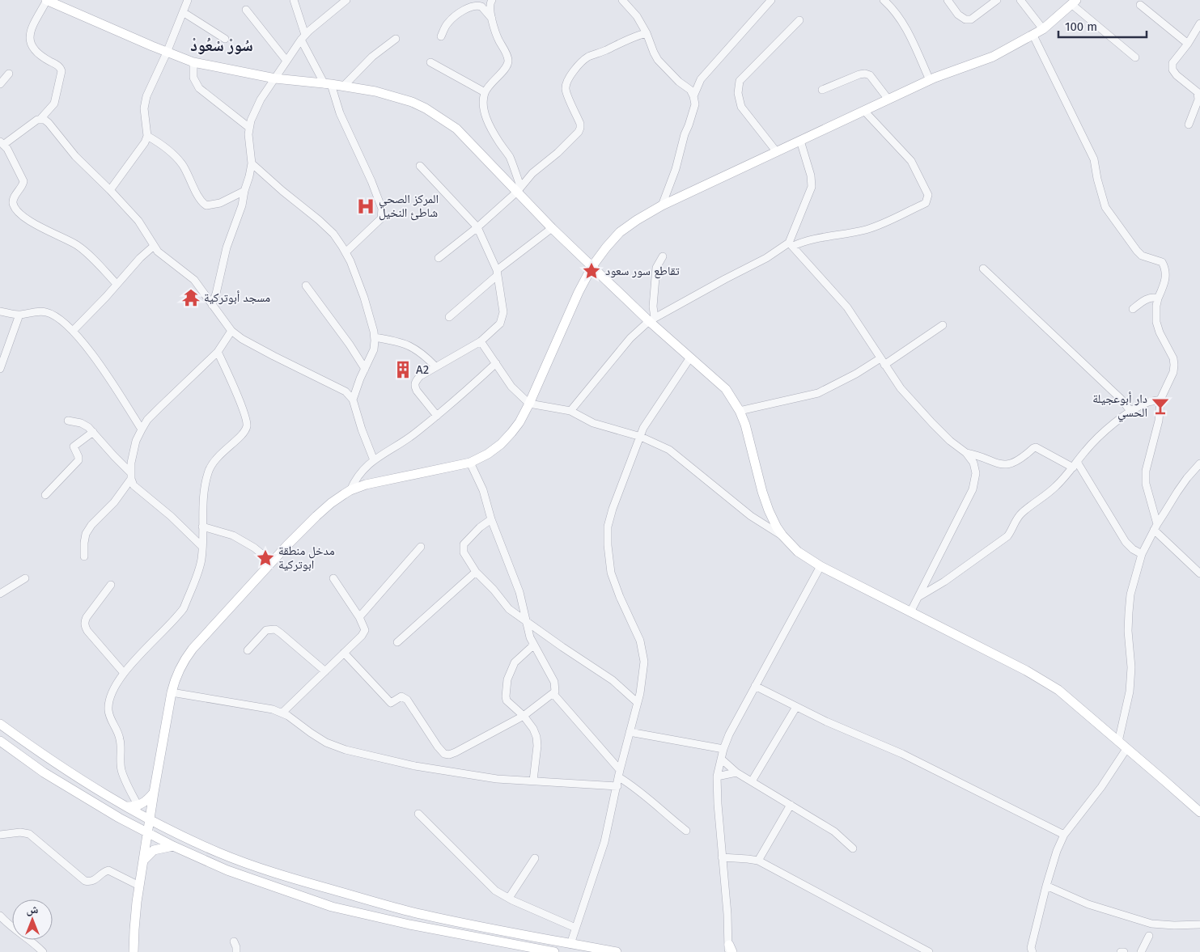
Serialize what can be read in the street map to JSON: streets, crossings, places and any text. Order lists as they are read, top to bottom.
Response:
{
  "districts": ["سُورْ سْعُودْ"],
  "places": {
    "hospital": ["المركز الصحي شاطئ النخيل"],
    "place": ["تقاطع سور سعود", "مدخل منطقة ابوتركية"],
    "temple": ["مسجد أبوتركية"],
    "building": ["A2"],
    "bar": ["دار أبوعجيلة الحسي"]
  },
  "scale_bar": "100 m",
  "north": "top"
}
